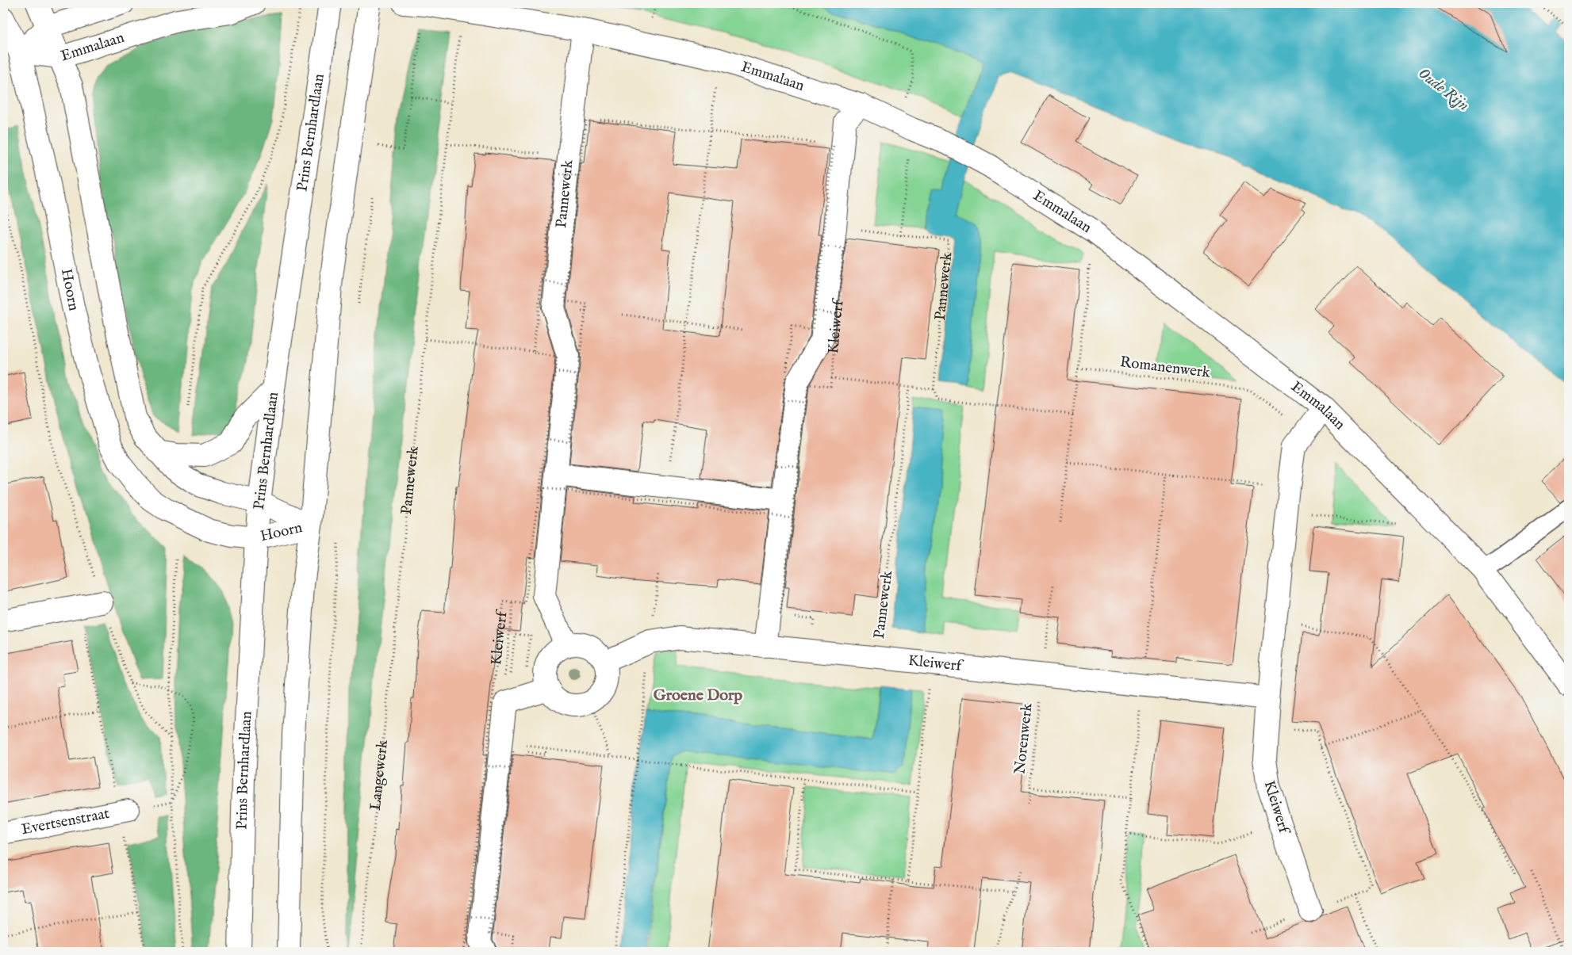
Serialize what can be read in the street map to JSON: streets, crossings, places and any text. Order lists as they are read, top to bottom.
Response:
{
  "streets": {
    "street": [
      "Emmalaan",
      "Prins Bernhardlaan",
      "Pannewerk",
      "Hoorn",
      "Kleiwerf",
      "Evertsenstraat"
    ],
    "path": ["Romanenwerk", "Norenwerk", "Langewerk"]
  },
  "crossings": [
    ["Emmalaan", "Pannewerk"],
    ["Emmalaan", "Hoorn"],
    ["Emmalaan", "Kleiwerf"],
    ["Prins Bernhardlaan", "Hoorn"],
    ["Pannewerk", "Kleiwerf"],
    ["Pannewerk", "Langewerk"],
    ["Kleiwerf", "Romanenwerk"],
    ["Kleiwerf", "Norenwerk"]
  ],
  "districts": ["Groene Dorp"],
  "water": ["Oude Rijn"]
}
